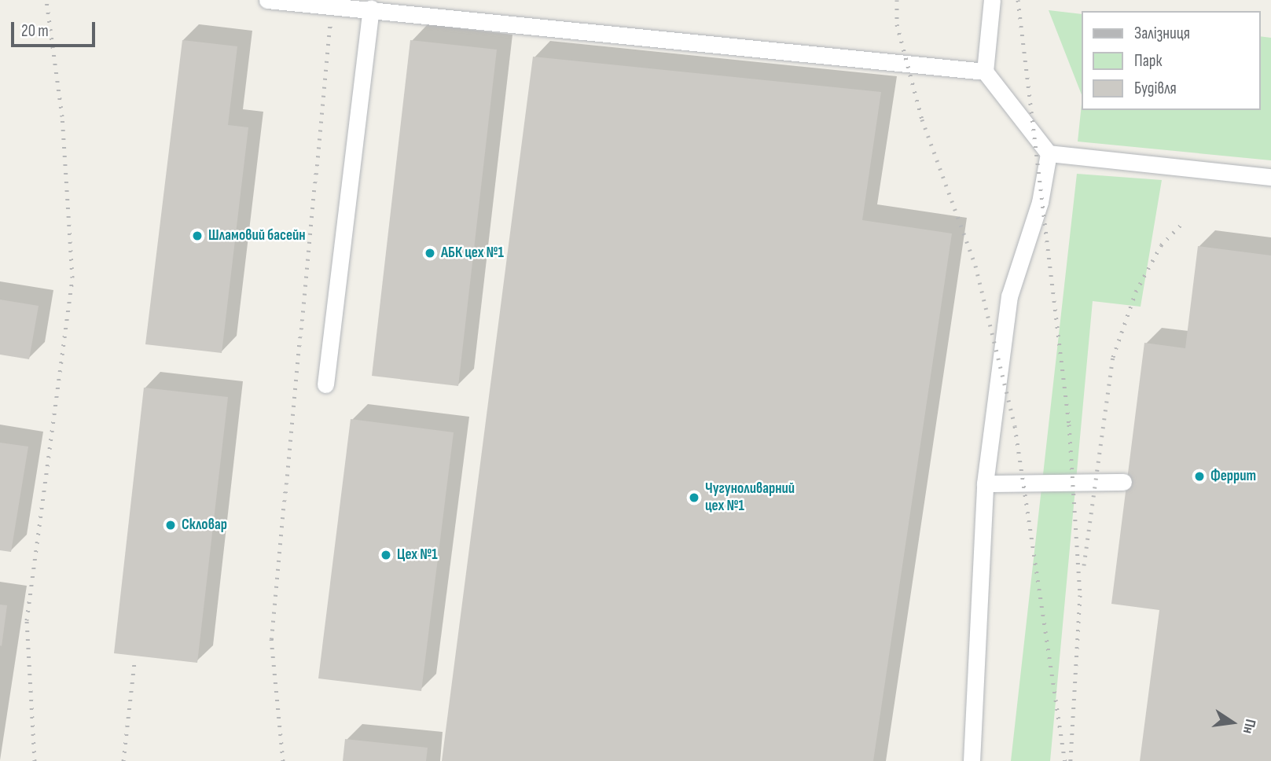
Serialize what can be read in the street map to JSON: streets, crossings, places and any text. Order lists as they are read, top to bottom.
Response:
{
  "places": [
    "Шламовий басейн",
    "АБК цех №1",
    "Феррит",
    "Чугуноливарний цех №1",
    "Скловар",
    "Цех №1"
  ],
  "legend": ["Залізниця", "Парк", "Будівля"],
  "scale_bar": "20 m",
  "north": "right"
}
